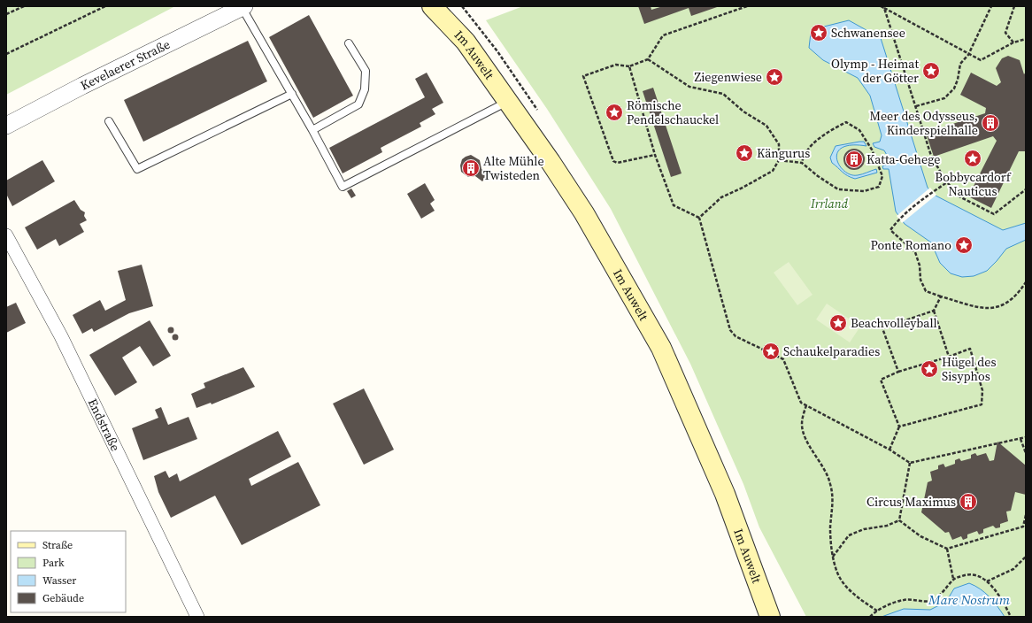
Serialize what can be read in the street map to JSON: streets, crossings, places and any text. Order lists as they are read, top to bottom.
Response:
{
  "streets": {
    "main road": ["Im Auwelt"],
    "street": ["Kevelaerer Straße", "Endstraße"]
  },
  "water": ["Mare Nostrum"],
  "parks": ["Irrland"],
  "places": {
    "place": [
      "Schwanensee",
      "Olymp - Heimat der Götter",
      "Ziegenwiese",
      "Römische Pendelschauckel",
      "Kängurus",
      "Bobbycardorf Nauticus",
      "Ponte Romano",
      "Beachvolleyball",
      "Schaukelparadies",
      "Hügel des Sisyphos"
    ],
    "building": [
      "Meer des Odysseus, Kinderspielhalle",
      "Katta-Gehege",
      "Alte Mühle Twisteden",
      "Circus Maximus"
    ]
  },
  "legend": [
    "Straße",
    "Park",
    "Wasser",
    "Gebäude"
  ]
}
